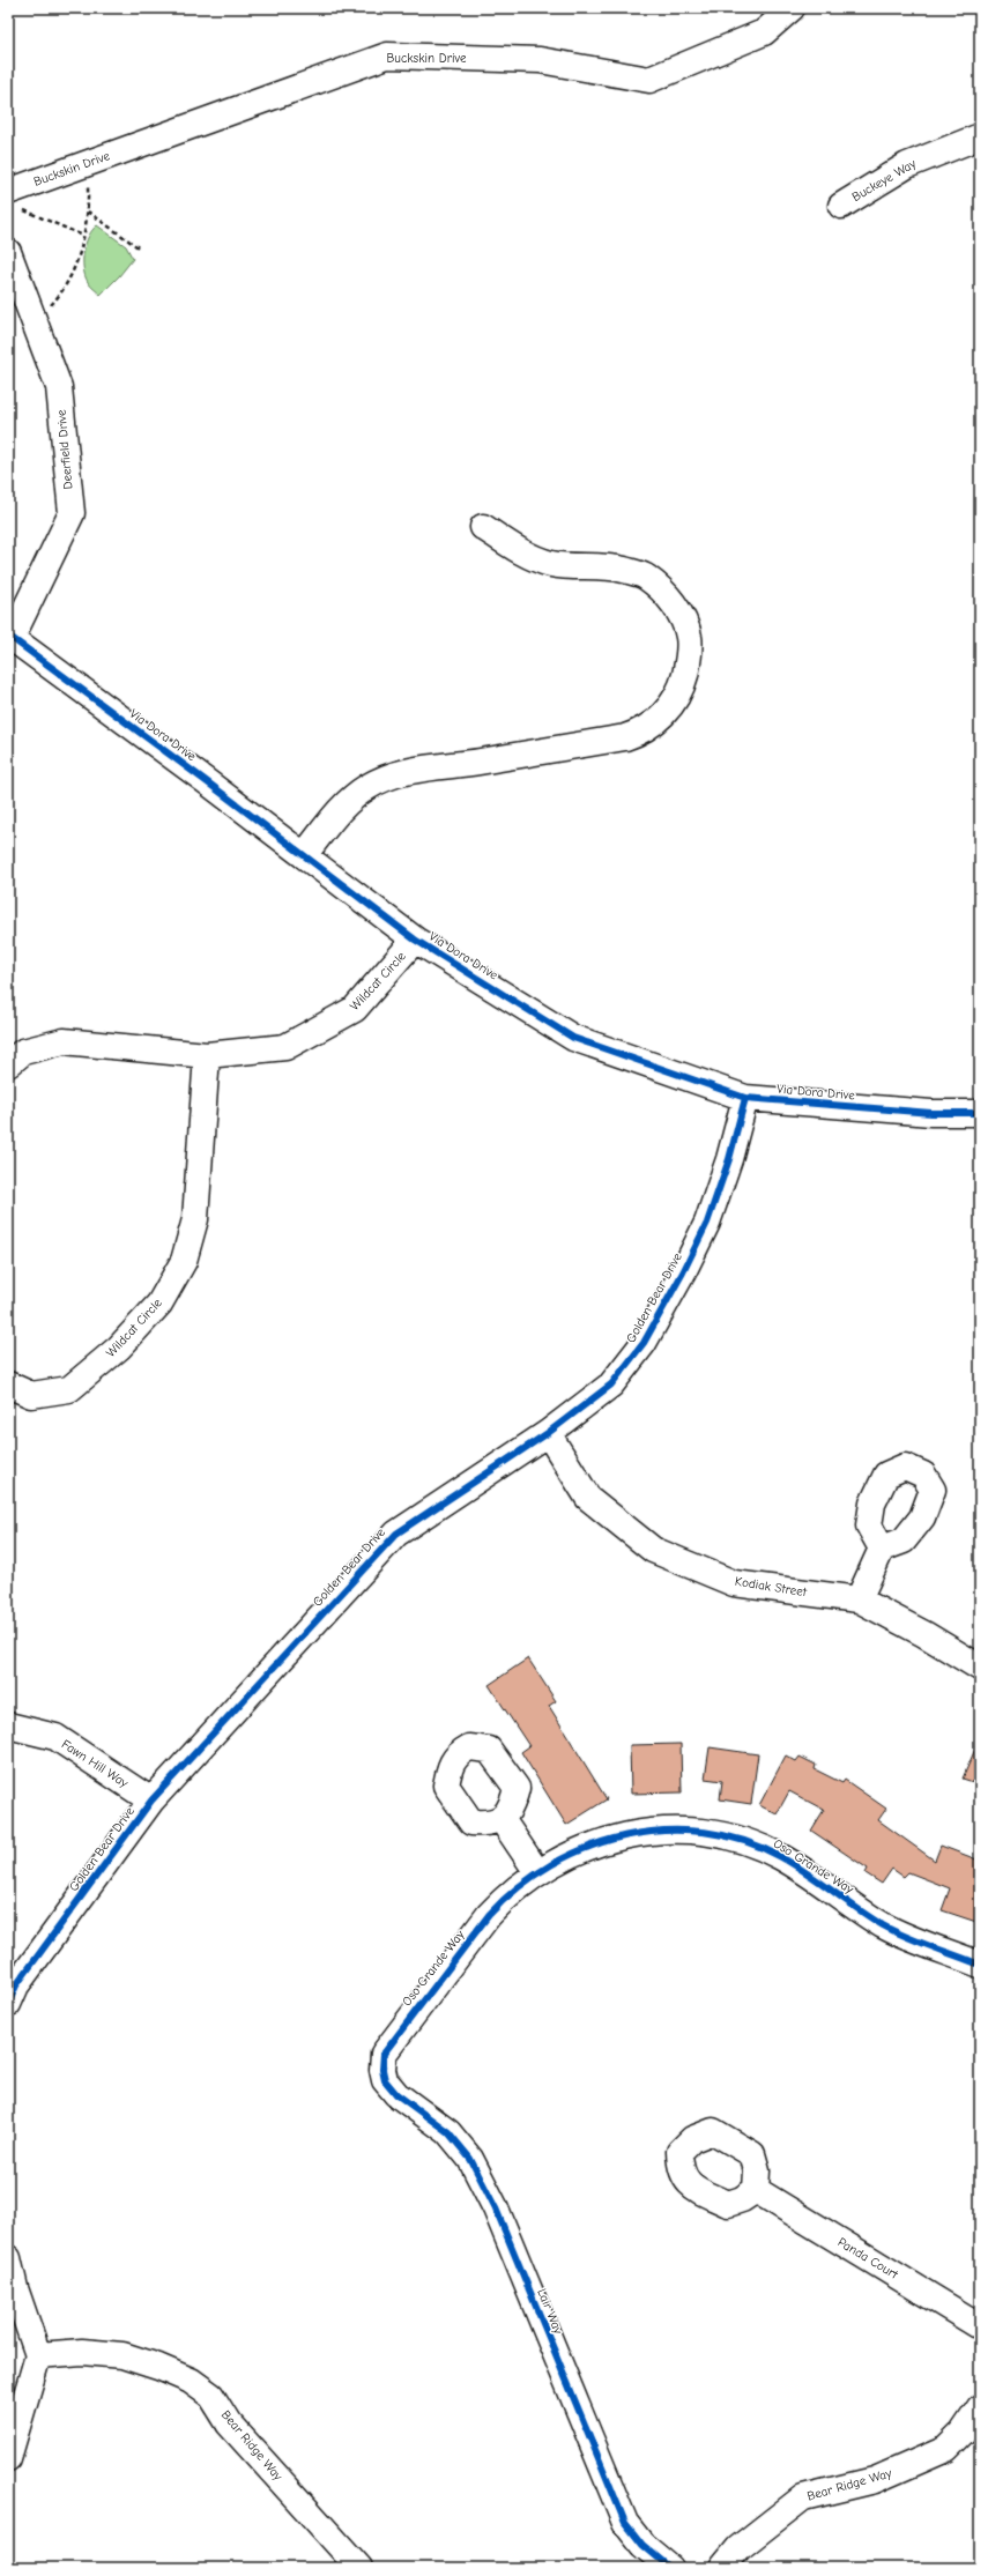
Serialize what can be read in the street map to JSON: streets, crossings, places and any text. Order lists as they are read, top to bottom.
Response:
{
  "streets": {
    "street": [
      "Buckskin Drive",
      "Buckeye Way",
      "Deerfield Drive",
      "Via Dora Drive",
      "Wildcat Circle",
      "Golden Bear Drive",
      "Kodiak Street",
      "Fawn Hill Way",
      "Oso Grande Way",
      "Panda Court",
      "Lair Way",
      "Bear Ridge Way"
    ]
  },
  "crossings": [
    ["Deerfield Drive", "Via Dora Drive"],
    ["Via Dora Drive", "Wildcat Circle"],
    ["Via Dora Drive", "Golden Bear Drive"],
    ["Golden Bear Drive", "Kodiak Street"],
    ["Golden Bear Drive", "Fawn Hill Way"],
    ["Oso Grande Way", "Lair Way"]
  ]
}
